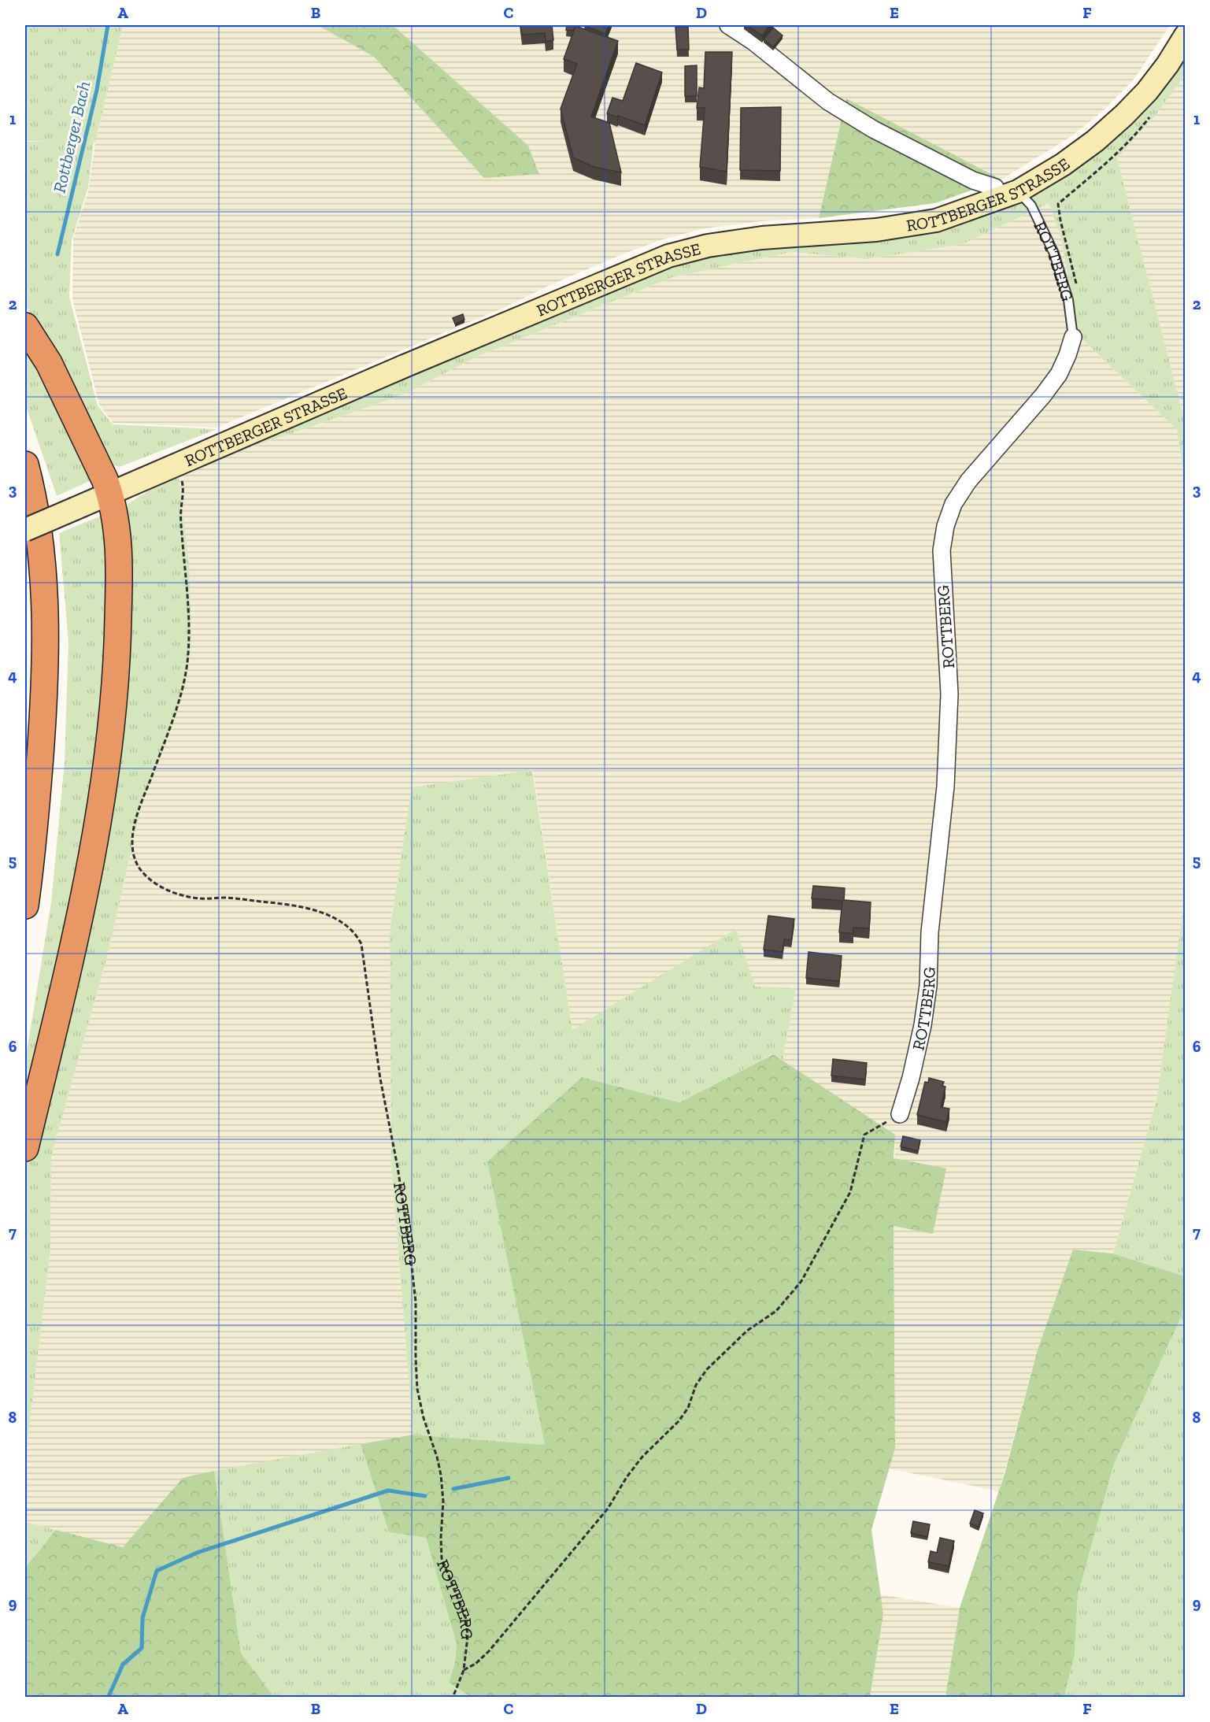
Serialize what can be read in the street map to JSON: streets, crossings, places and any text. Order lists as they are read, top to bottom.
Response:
{
  "streets": {
    "main road": ["ROTTBERGER STRASSE"],
    "street": ["ROTTBERG"]
  },
  "crossings": [
    ["ROTTBERGER STRASSE", "ROTTBERG"]
  ],
  "water": ["Rottberger Bach"],
  "grid": {
    "columns": [
      "A",
      "B",
      "C",
      "D",
      "E",
      "F"
    ],
    "rows": [
      "1",
      "2",
      "3",
      "4",
      "5",
      "6",
      "7",
      "8",
      "9"
    ]
  }
}
